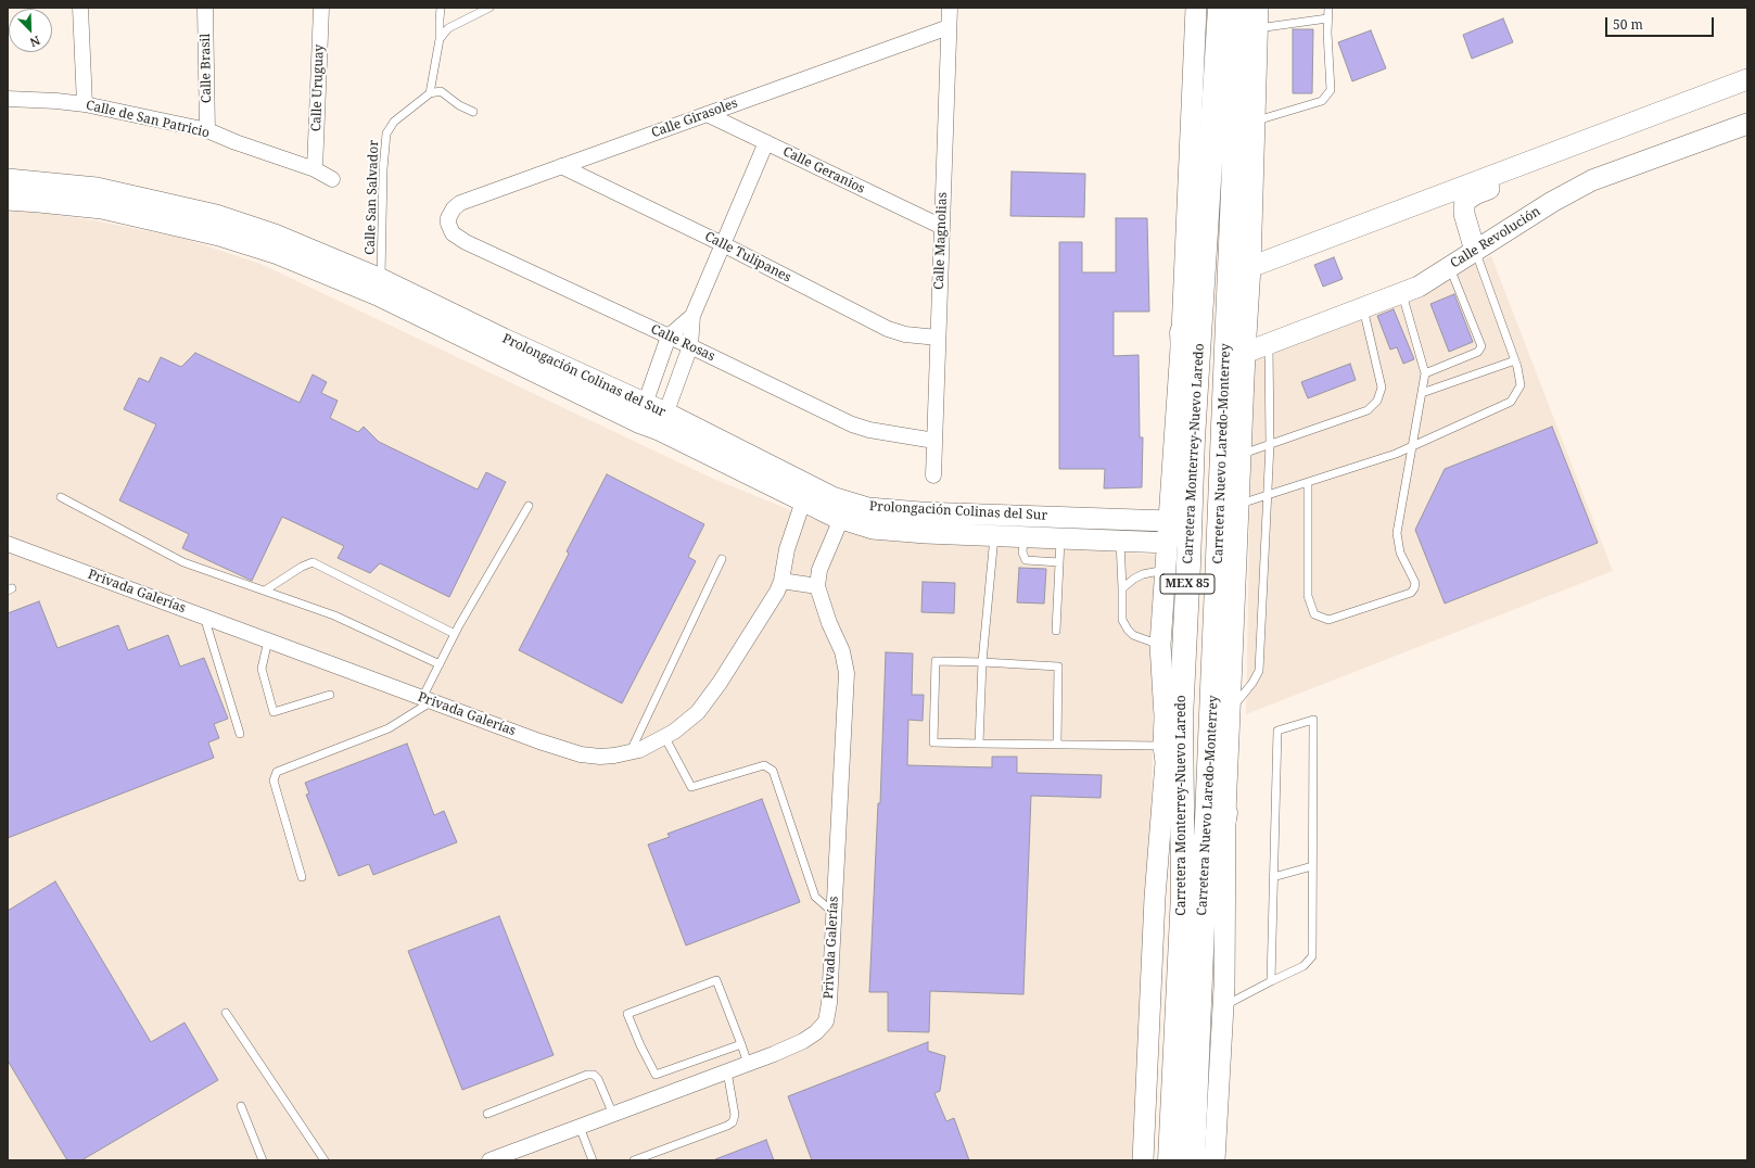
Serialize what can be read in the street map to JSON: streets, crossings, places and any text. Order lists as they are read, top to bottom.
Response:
{
  "streets": {
    "highway": ["Carretera Monterrey-Nuevo Laredo", "Carretera Nuevo Laredo-Monterrey", "MEX 85"],
    "street": [
      "Calle Brasil",
      "Calle Uruguay",
      "Calle Girasoles",
      "Calle de San Patricio",
      "Calle Geranios",
      "Calle Revolución",
      "Calle Magnolias",
      "Calle Tulipanes",
      "Calle Rosas",
      "Prolongación Colinas del Sur",
      "Privada Galerías"
    ],
    "lane": ["Calle San Salvador"]
  },
  "crossings": [
    ["Calle Brasil", "Calle de San Patricio"],
    ["Calle Uruguay", "Calle de San Patricio"],
    ["Calle Girasoles", "Calle Geranios"],
    ["Calle Girasoles", "Calle Magnolias"],
    ["Calle Girasoles", "Calle Tulipanes"],
    ["Calle Girasoles", "Calle Rosas"],
    ["Calle Geranios", "Calle Magnolias"],
    ["Calle San Salvador", "Prolongación Colinas del Sur"],
    ["Calle Magnolias", "Calle Tulipanes"],
    ["Calle Magnolias", "Calle Rosas"],
    ["Prolongación Colinas del Sur", "Privada Galerías"]
  ],
  "scale_bar": "50 m",
  "north": "bottom right"
}
